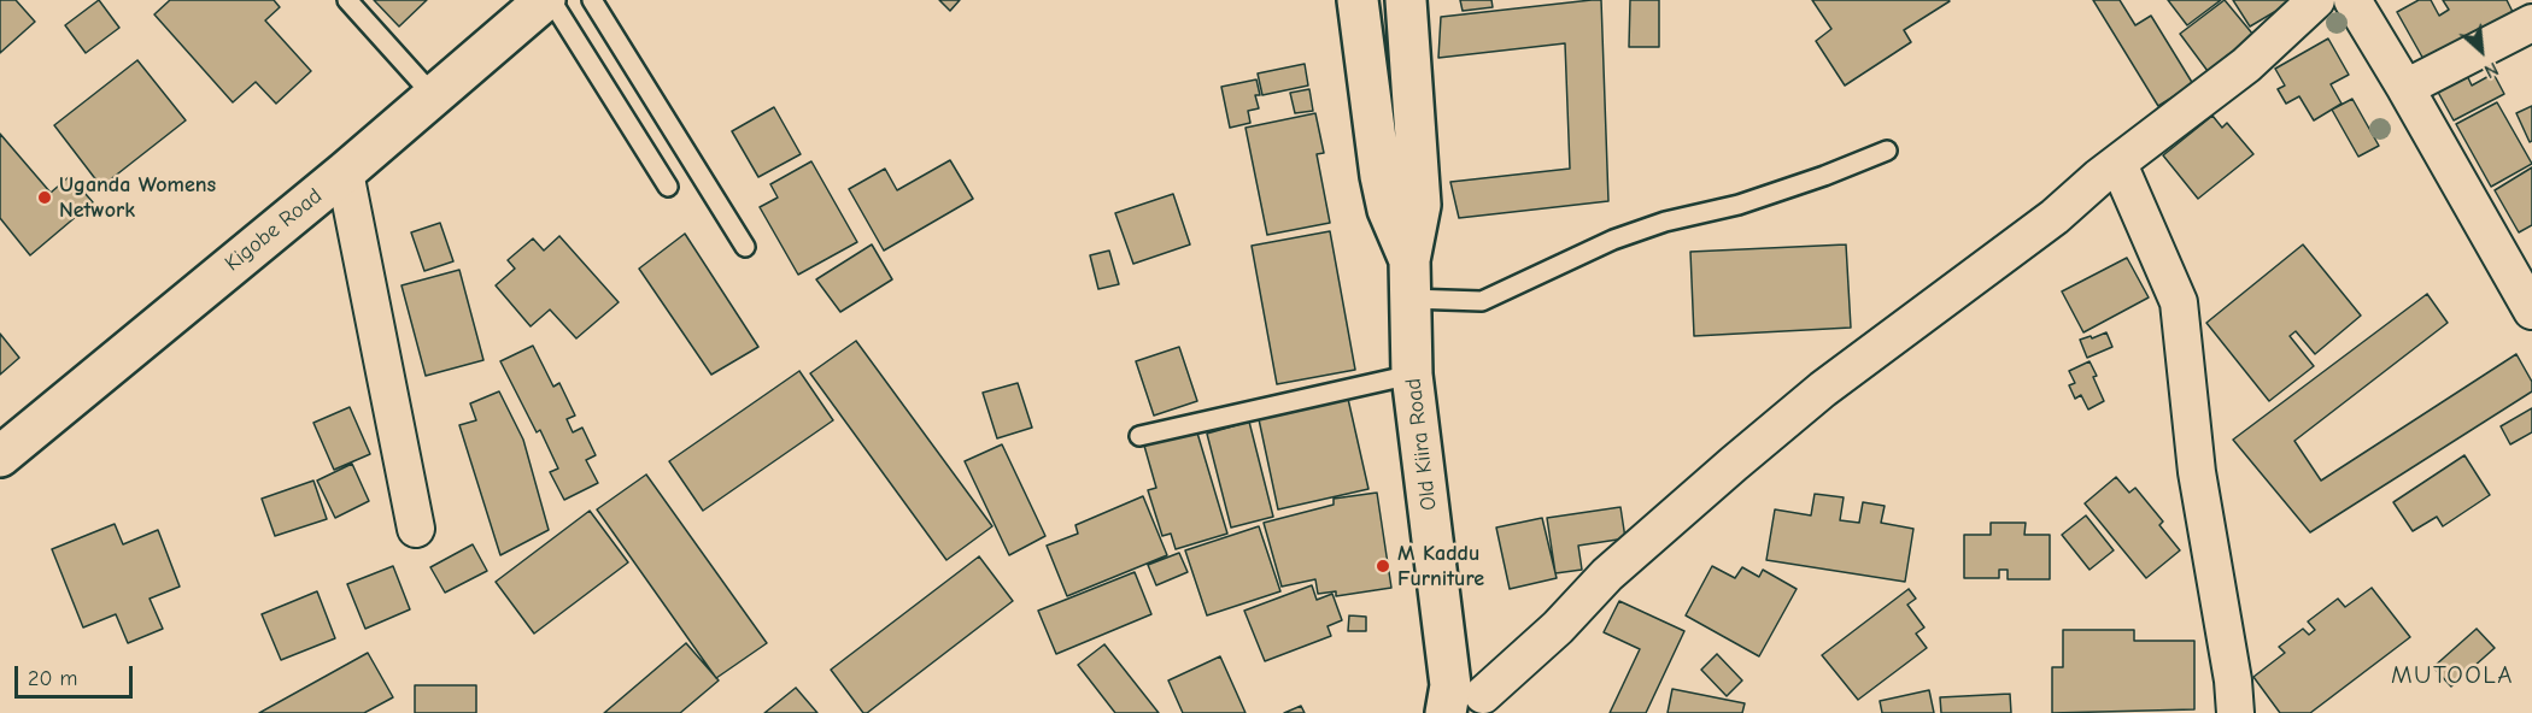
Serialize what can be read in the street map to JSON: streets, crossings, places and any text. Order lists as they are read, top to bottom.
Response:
{
  "streets": {
    "main road": ["Kigobe Road", "Old Kiira Road"]
  },
  "districts": ["MUTOOLA"],
  "places": ["Uganda Womens Network", "M Kaddu Furniture"],
  "scale_bar": "20 m",
  "north": "bottom right"
}
